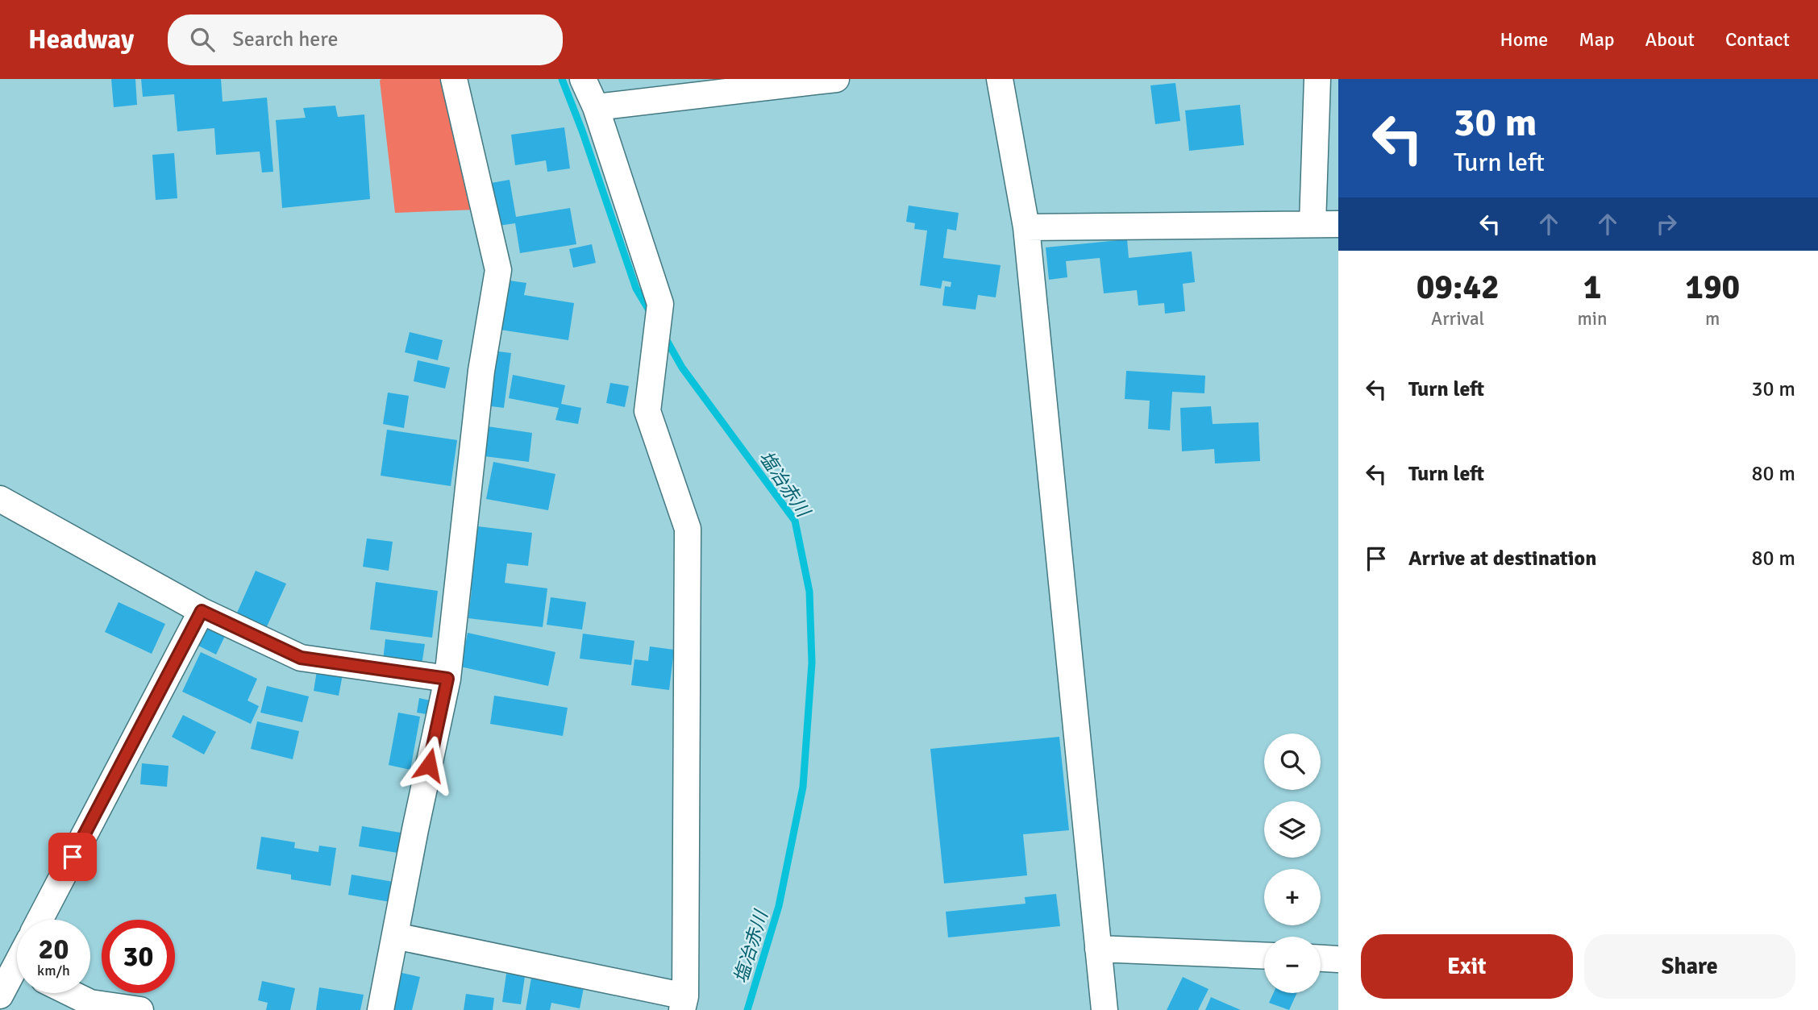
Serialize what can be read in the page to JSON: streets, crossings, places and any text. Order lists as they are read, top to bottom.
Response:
{
  "water": ["塩冶赤川"],
  "page": {
    "header": "Headway",
    "search": "Search here",
    "nav": [
      "Home",
      "Map",
      "About",
      "Contact"
    ],
    "turn": ["30 m", "Turn left"],
    "eta": [
      "09:42",
      "Arrival",
      "1",
      "min",
      "190",
      "m"
    ],
    "list": [
      {
        "name": "Turn left",
        "value": "30 m"
      },
      {
        "name": "Turn left",
        "value": "80 m"
      },
      {
        "name": "Arrive at destination",
        "value": "80 m"
      }
    ],
    "map_buttons": ["+", "−"],
    "speed": "20 km/h",
    "limit": "30",
    "buttons": ["Exit", "Share"]
  }
}
